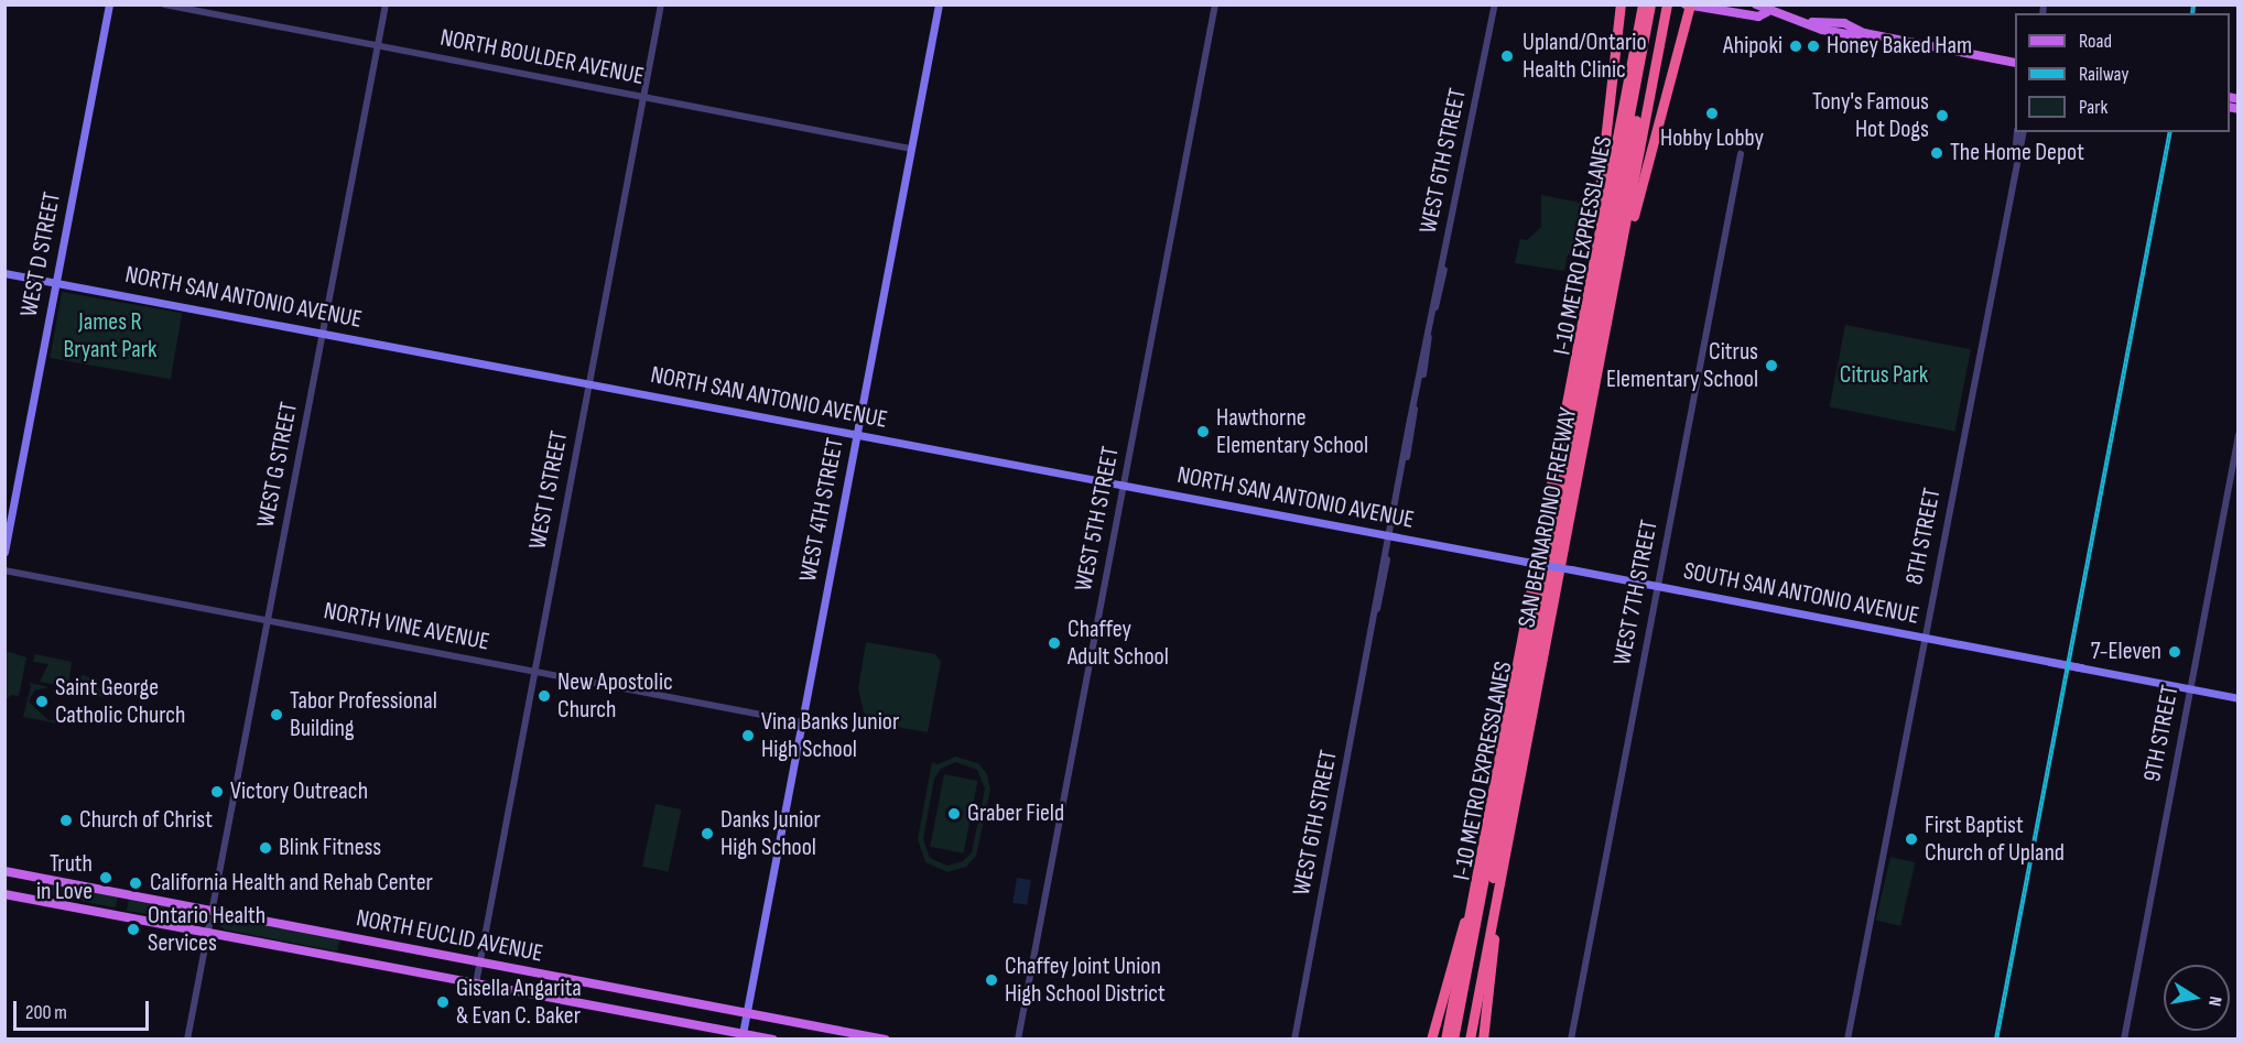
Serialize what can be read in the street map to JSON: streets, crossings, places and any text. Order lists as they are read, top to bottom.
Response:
{
  "streets": {
    "highway": ["I-10 METRO EXPRESSLANES", "SAN BERNARDINO FREEWAY"],
    "main road": [
      "WEST D STREET",
      "NORTH SAN ANTONIO AVENUE",
      "WEST 4TH STREET",
      "SOUTH SAN ANTONIO AVENUE",
      "NORTH EUCLID AVENUE"
    ],
    "street": [
      "NORTH BOULDER AVENUE",
      "WEST 6TH STREET",
      "WEST G STREET",
      "WEST I STREET",
      "WEST 5TH STREET",
      "8TH STREET",
      "WEST 7TH STREET",
      "NORTH VINE AVENUE",
      "9TH STREET"
    ]
  },
  "crossings": [
    ["NORTH BOULDER AVENUE", "WEST G STREET"],
    ["NORTH BOULDER AVENUE", "WEST I STREET"],
    ["NORTH BOULDER AVENUE", "WEST 4TH STREET"],
    ["WEST 6TH STREET", "NORTH SAN ANTONIO AVENUE"],
    ["I-10 METRO EXPRESSLANES", "SAN BERNARDINO FREEWAY"],
    ["WEST D STREET", "NORTH SAN ANTONIO AVENUE"],
    ["NORTH SAN ANTONIO AVENUE", "WEST G STREET"],
    ["NORTH SAN ANTONIO AVENUE", "WEST I STREET"],
    ["NORTH SAN ANTONIO AVENUE", "WEST 4TH STREET"],
    ["NORTH SAN ANTONIO AVENUE", "WEST 5TH STREET"],
    ["NORTH SAN ANTONIO AVENUE", "SOUTH SAN ANTONIO AVENUE"],
    ["WEST G STREET", "NORTH VINE AVENUE"],
    ["WEST G STREET", "NORTH EUCLID AVENUE"],
    ["WEST I STREET", "NORTH VINE AVENUE"],
    ["WEST I STREET", "NORTH EUCLID AVENUE"],
    ["WEST 4TH STREET", "NORTH VINE AVENUE"],
    ["WEST 4TH STREET", "NORTH EUCLID AVENUE"],
    ["8TH STREET", "SOUTH SAN ANTONIO AVENUE"],
    ["WEST 7TH STREET", "SOUTH SAN ANTONIO AVENUE"]
  ],
  "parks": ["James R Bryant Park", "Citrus Park"],
  "places": [
    "Ahipoki",
    "Honey Baked Ham",
    "Upland/Ontario Health Clinic",
    "Hobby Lobby",
    "Tony's Famous Hot Dogs",
    "The Home Depot",
    "Citrus Elementary School",
    "Hawthorne Elementary School",
    "Chaffey Adult School",
    "7-Eleven",
    "New Apostolic Church",
    "Saint George Catholic Church",
    "Tabor Professional Building",
    "Vina Banks Junior High School",
    "Victory Outreach",
    "Graber Field",
    "Church of Christ",
    "Danks Junior High School",
    "First Baptist Church of Upland",
    "Blink Fitness",
    "Truth in Love",
    "California Health and Rehab Center",
    "Ontario Health Services",
    "Chaffey Joint Union High School District",
    "Gisella Angarita & Evan C. Baker"
  ],
  "legend": ["Road", "Railway", "Park"],
  "scale_bar": "200 m",
  "north": "right"
}
